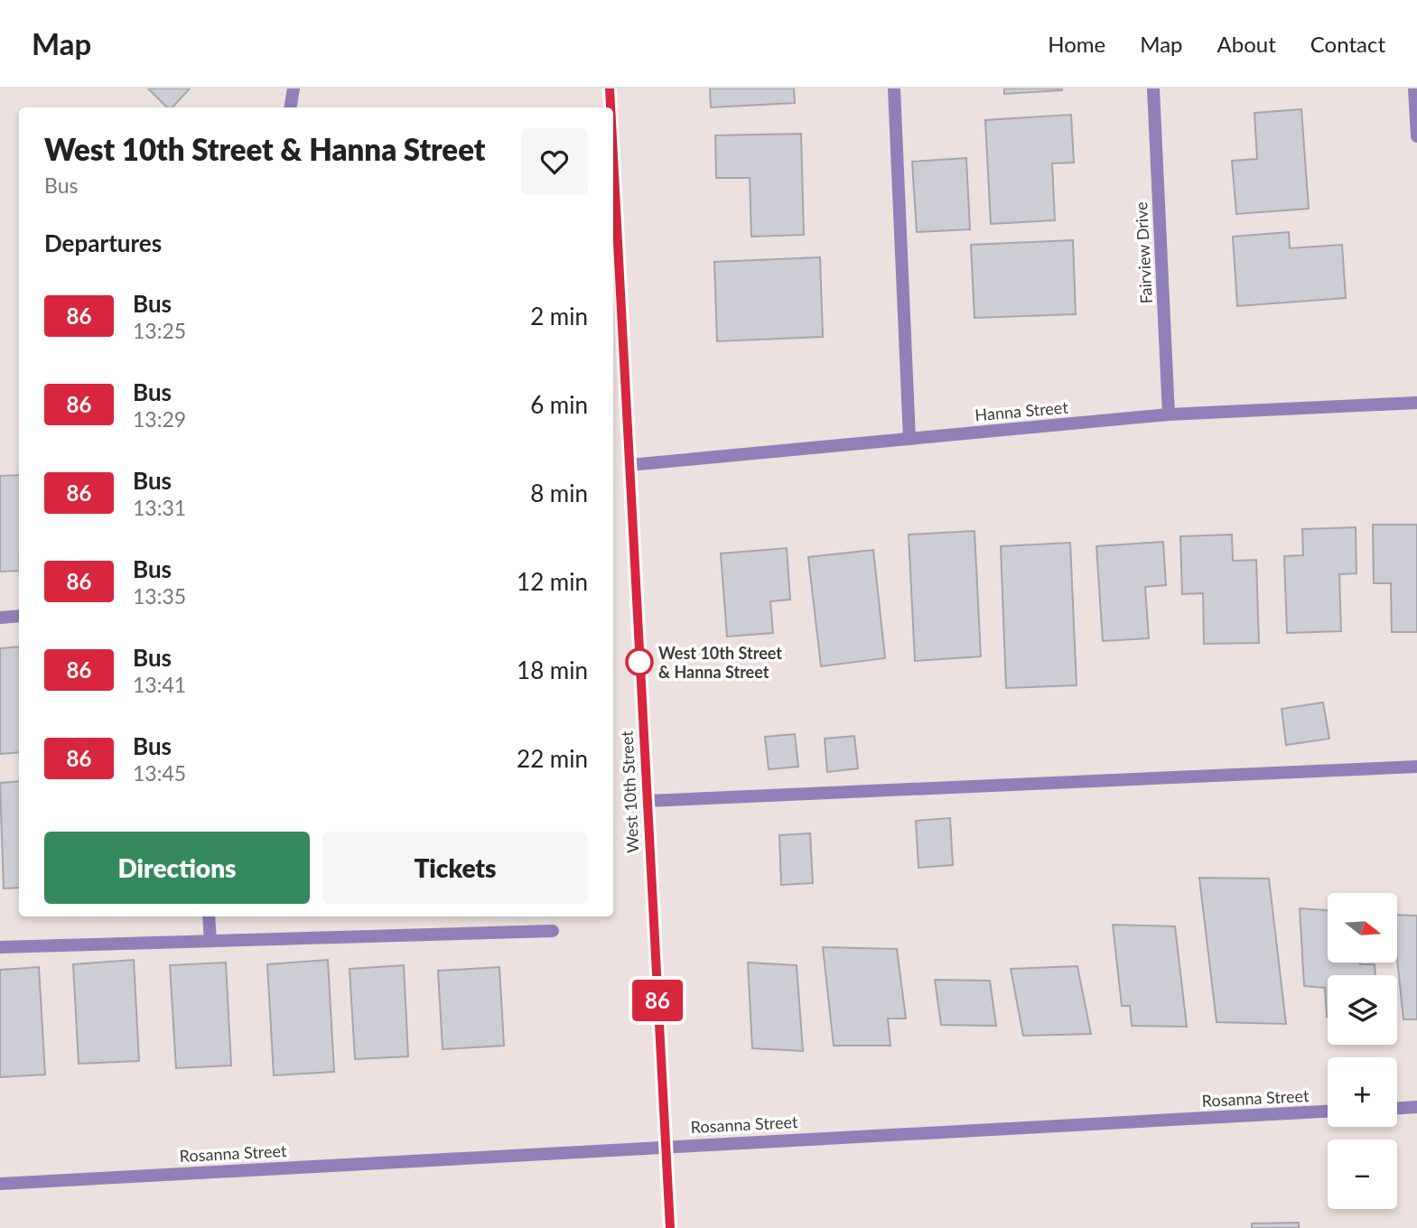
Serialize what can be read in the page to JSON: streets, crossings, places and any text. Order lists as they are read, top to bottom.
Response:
{
  "streets": {
    "street": [
      "Fairview Drive",
      "Hanna Street",
      "West 10th Street",
      "Rosanna Street"
    ]
  },
  "crossings": [
    ["Fairview Drive", "Hanna Street"],
    ["Hanna Street", "West 10th Street"],
    ["West 10th Street", "Rosanna Street"]
  ],
  "places": ["West 10th Street & Hanna Street"],
  "lines": ["bus line 86"],
  "north": "right",
  "page": {
    "header": "Map",
    "nav": [
      "Home",
      "Map",
      "About",
      "Contact"
    ],
    "on_map": "86",
    "heading": [
      ["West 10th Street & Hanna Street", "Bus"],
      "Departures"
    ],
    "list": [
      {
        "mark": "86",
        "name": "Bus",
        "note": "13:25",
        "value": "2 min"
      },
      {
        "mark": "86",
        "name": "Bus",
        "note": "13:29",
        "value": "6 min"
      },
      {
        "mark": "86",
        "name": "Bus",
        "note": "13:31",
        "value": "8 min"
      },
      {
        "mark": "86",
        "name": "Bus",
        "note": "13:35",
        "value": "12 min"
      },
      {
        "mark": "86",
        "name": "Bus",
        "note": "13:41",
        "value": "18 min"
      },
      {
        "mark": "86",
        "name": "Bus",
        "note": "13:45",
        "value": "22 min"
      }
    ],
    "buttons": ["Directions", "Tickets"],
    "map_buttons": ["+", "−"]
  }
}
